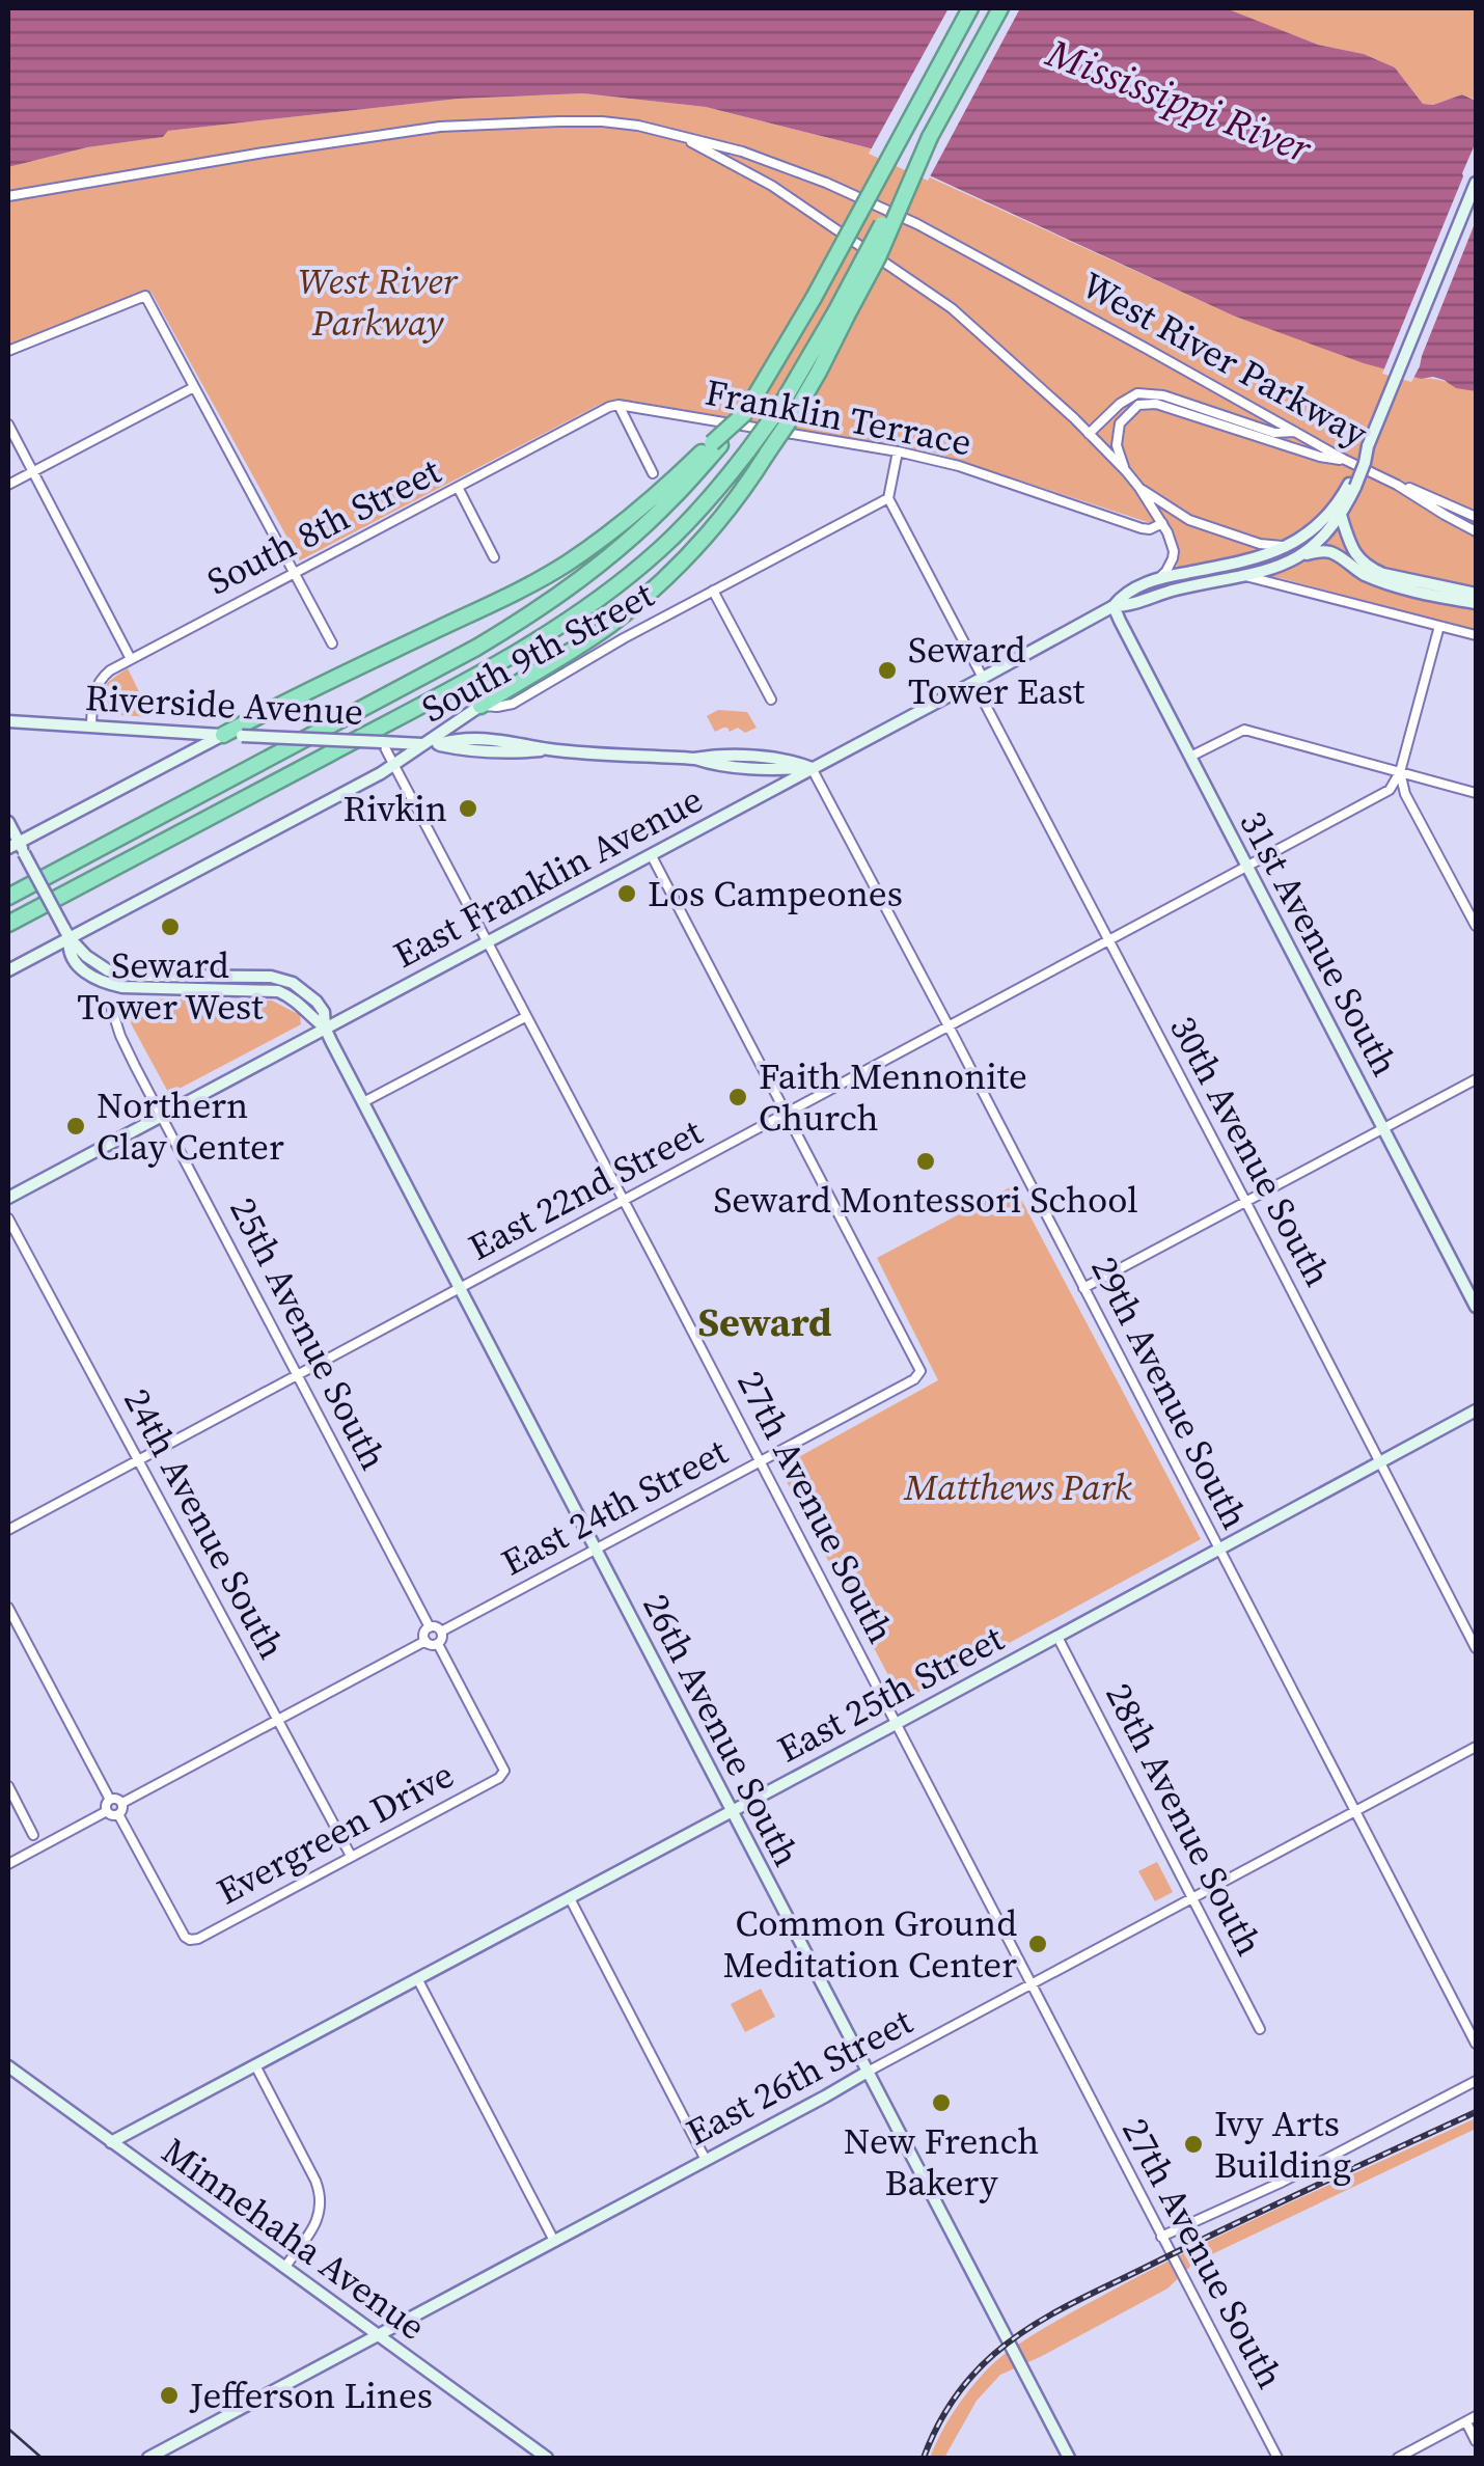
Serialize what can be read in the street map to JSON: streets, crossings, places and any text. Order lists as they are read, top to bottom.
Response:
{
  "streets": {
    "street": [
      "West River Parkway",
      "Franklin Terrace",
      "South 8th Street",
      "South 9th Street",
      "Riverside Avenue",
      "East Franklin Avenue",
      "31st Avenue South",
      "30th Avenue South",
      "East 22nd Street",
      "25th Avenue South",
      "29th Avenue South",
      "East 24th Street",
      "27th Avenue South",
      "24th Avenue South",
      "East 25th Street",
      "26th Avenue South",
      "28th Avenue South",
      "Evergreen Drive",
      "East 26th Street",
      "Minnehaha Avenue"
    ]
  },
  "crossings": [
    ["West River Parkway", "Franklin Terrace"],
    ["West River Parkway", "East Franklin Avenue"],
    ["Franklin Terrace", "South 8th Street"],
    ["South 8th Street", "Riverside Avenue"],
    ["South 9th Street", "Riverside Avenue"],
    ["South 9th Street", "30th Avenue South"],
    ["South 9th Street", "27th Avenue South"],
    ["South 9th Street", "26th Avenue South"],
    ["Riverside Avenue", "East Franklin Avenue"],
    ["Riverside Avenue", "29th Avenue South"],
    ["Riverside Avenue", "27th Avenue South"],
    ["East Franklin Avenue", "31st Avenue South"],
    ["East Franklin Avenue", "30th Avenue South"],
    ["East Franklin Avenue", "25th Avenue South"],
    ["East Franklin Avenue", "29th Avenue South"],
    ["East Franklin Avenue", "27th Avenue South"],
    ["East Franklin Avenue", "26th Avenue South"],
    ["31st Avenue South", "East 22nd Street"],
    ["30th Avenue South", "East 22nd Street"],
    ["30th Avenue South", "East 25th Street"],
    ["East 22nd Street", "25th Avenue South"],
    ["East 22nd Street", "29th Avenue South"],
    ["East 22nd Street", "East 24th Street"],
    ["East 22nd Street", "27th Avenue South"],
    ["East 22nd Street", "24th Avenue South"],
    ["East 22nd Street", "26th Avenue South"],
    ["25th Avenue South", "East 24th Street"],
    ["25th Avenue South", "Evergreen Drive"],
    ["29th Avenue South", "East 25th Street"],
    ["29th Avenue South", "East 26th Street"],
    ["East 24th Street", "27th Avenue South"],
    ["East 24th Street", "26th Avenue South"],
    ["East 24th Street", "Evergreen Drive"],
    ["27th Avenue South", "East 25th Street"],
    ["27th Avenue South", "East 26th Street"],
    ["24th Avenue South", "Evergreen Drive"],
    ["East 25th Street", "26th Avenue South"],
    ["East 25th Street", "28th Avenue South"],
    ["East 25th Street", "Minnehaha Avenue"],
    ["26th Avenue South", "East 26th Street"],
    ["28th Avenue South", "East 26th Street"],
    ["East 26th Street", "Minnehaha Avenue"]
  ],
  "districts": ["Seward"],
  "water": ["Mississippi River"],
  "parks": ["West River Parkway", "Matthews Park"],
  "places": [
    "Seward Tower East",
    "Rivkin",
    "Los Campeones",
    "Seward Tower West",
    "Faith Mennonite Church",
    "Northern Clay Center",
    "Seward Montessori School",
    "Common Ground Meditation Center",
    "New French Bakery",
    "Ivy Arts Building",
    "Jefferson Lines"
  ]
}
